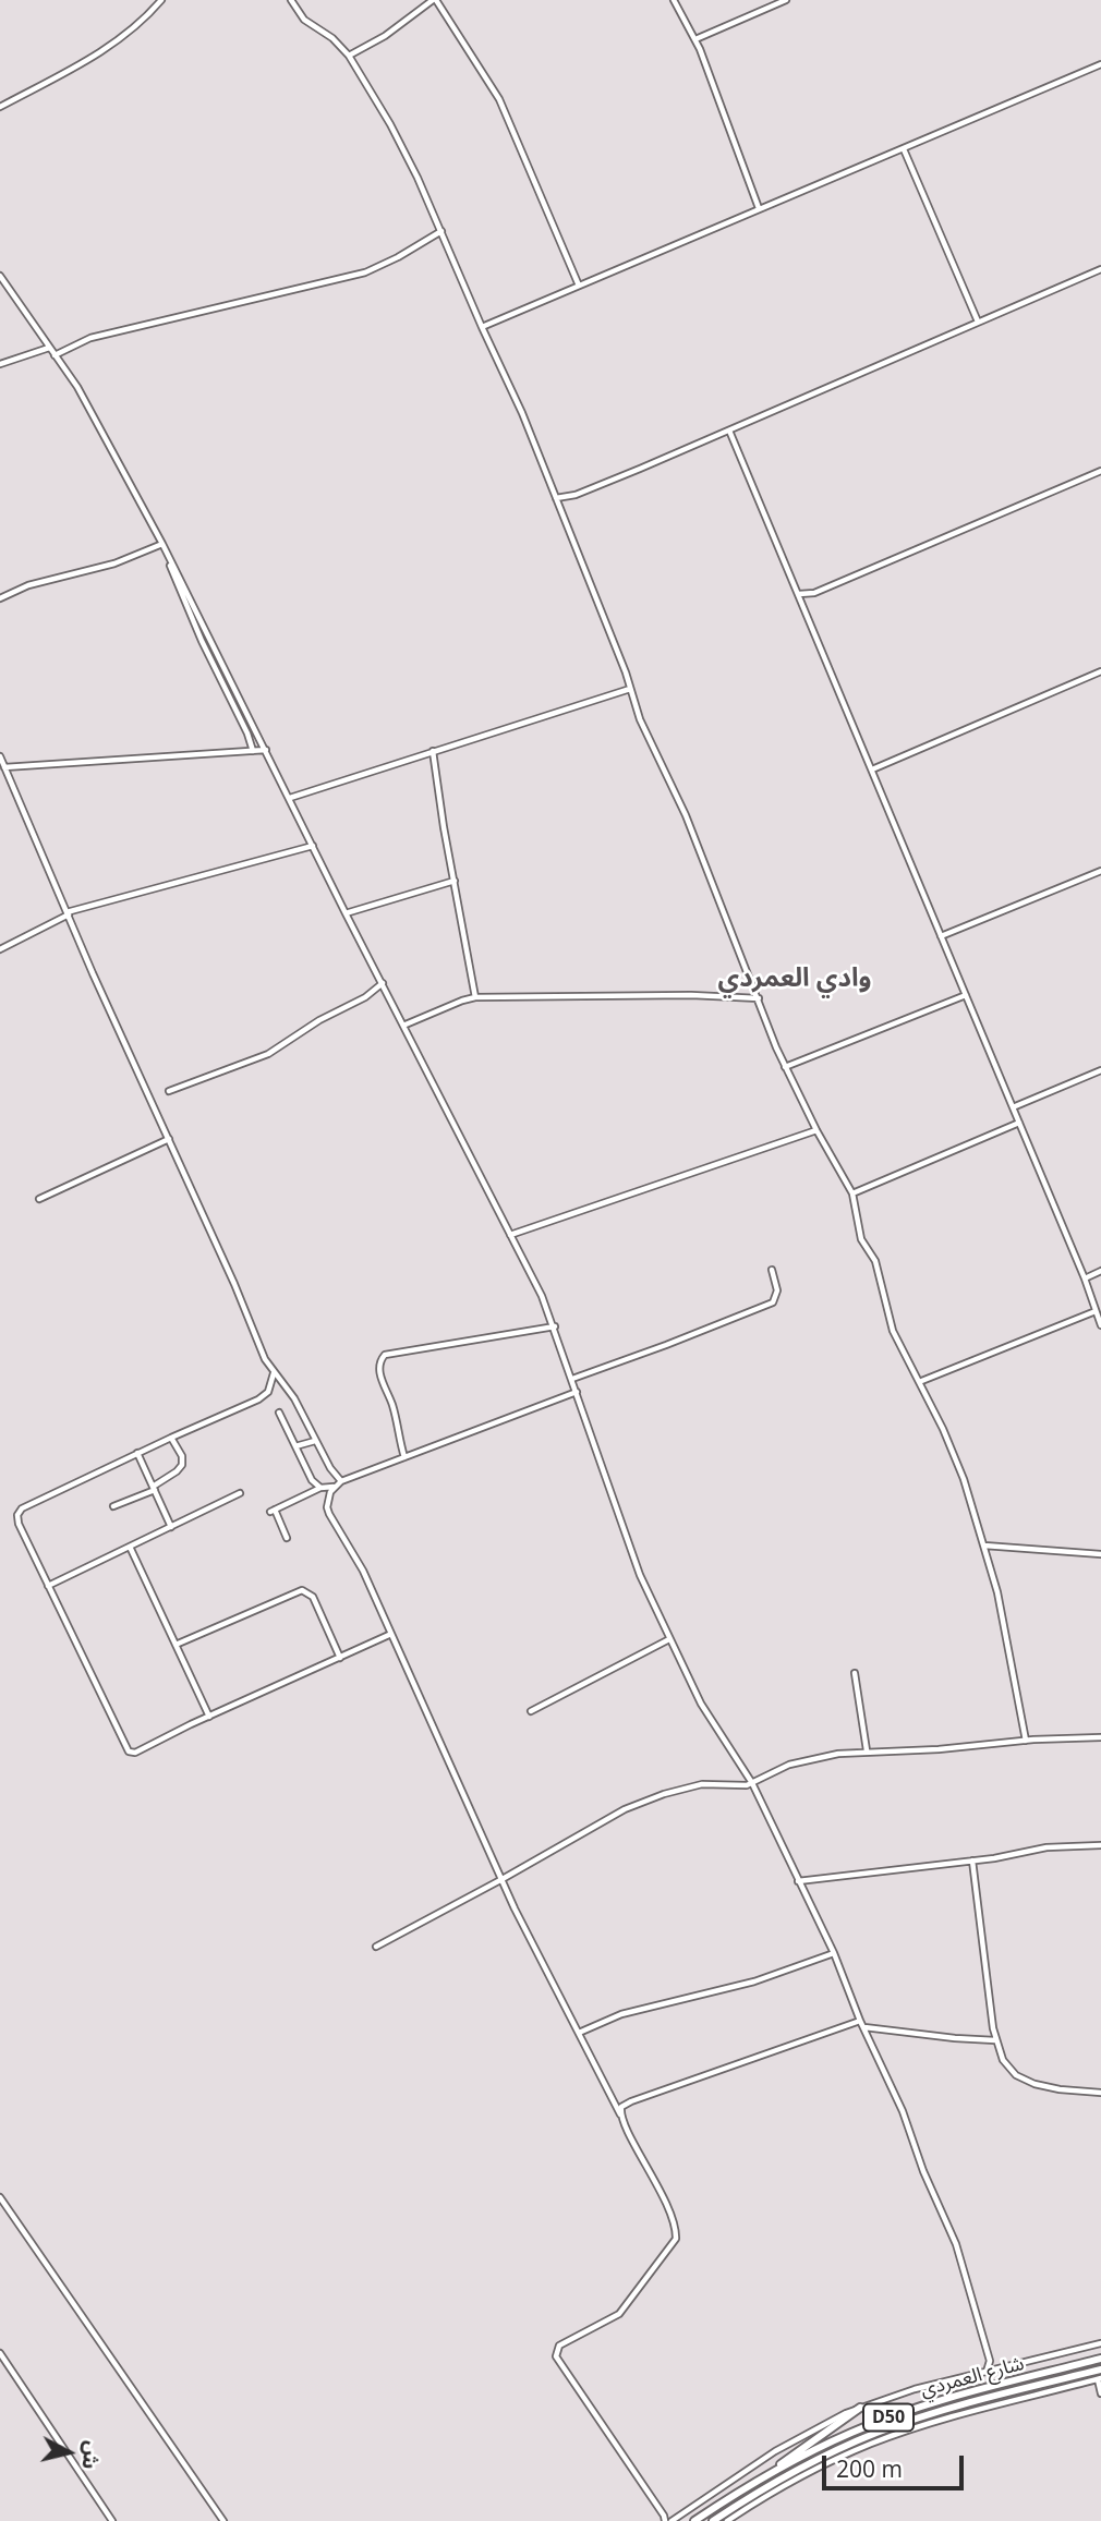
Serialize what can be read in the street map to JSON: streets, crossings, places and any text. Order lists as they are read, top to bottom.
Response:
{
  "streets": {
    "main road": ["شارع العمردي", "D50"]
  },
  "districts": ["وادي العمردي"],
  "scale_bar": "200 m",
  "north": "right"
}
